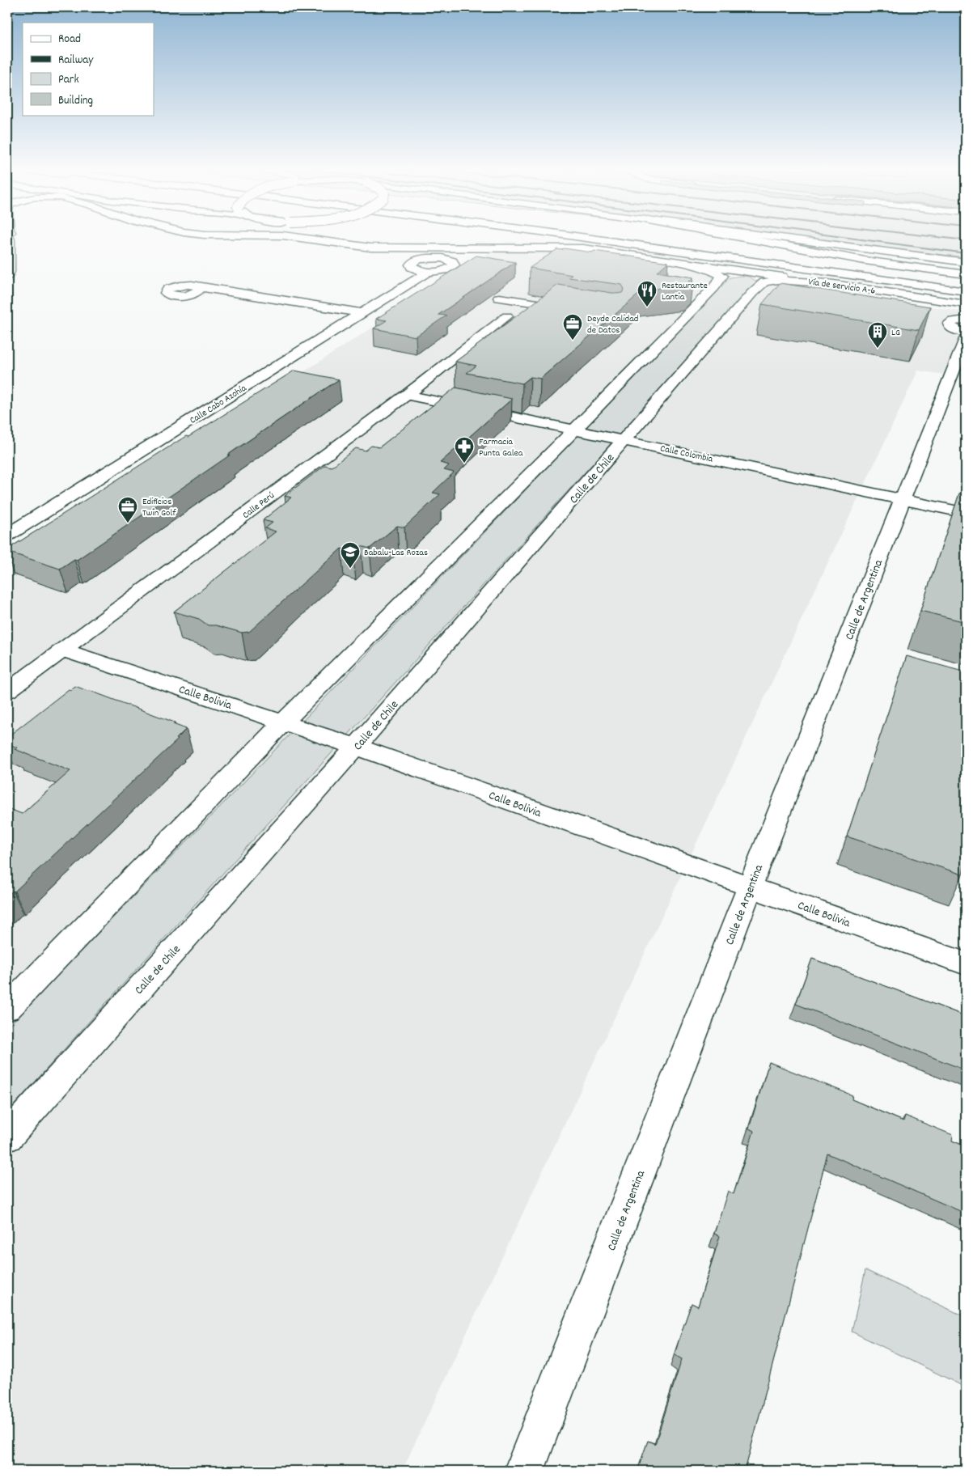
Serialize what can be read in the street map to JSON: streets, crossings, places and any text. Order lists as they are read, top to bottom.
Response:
{
  "streets": {
    "main road": [
      "Vía de servicio A-6",
      "Calle Cabo Azohía",
      "Calle Colombia",
      "Calle de Chile",
      "Calle Perú",
      "Calle de Argentina",
      "Calle Bolivia"
    ]
  },
  "crossings": [
    ["Vía de servicio A-6", "Calle de Chile"],
    ["Calle Colombia", "Calle de Chile"],
    ["Calle Colombia", "Calle Perú"],
    ["Calle Colombia", "Calle de Argentina"],
    ["Calle de Chile", "Calle Bolivia"],
    ["Calle Perú", "Calle Bolivia"],
    ["Calle de Argentina", "Calle Bolivia"]
  ],
  "places": {
    "restaurant": ["Restaurante Lantia"],
    "office": ["Deyde Calidad de Datos", "Edificios Twin Golf"],
    "building": ["LG"],
    "pharmacy": ["Farmacia Punta Galea"],
    "school or university": ["Babalu-Las Rozas"]
  },
  "legend": [
    "Road",
    "Railway",
    "Park",
    "Building"
  ]
}
